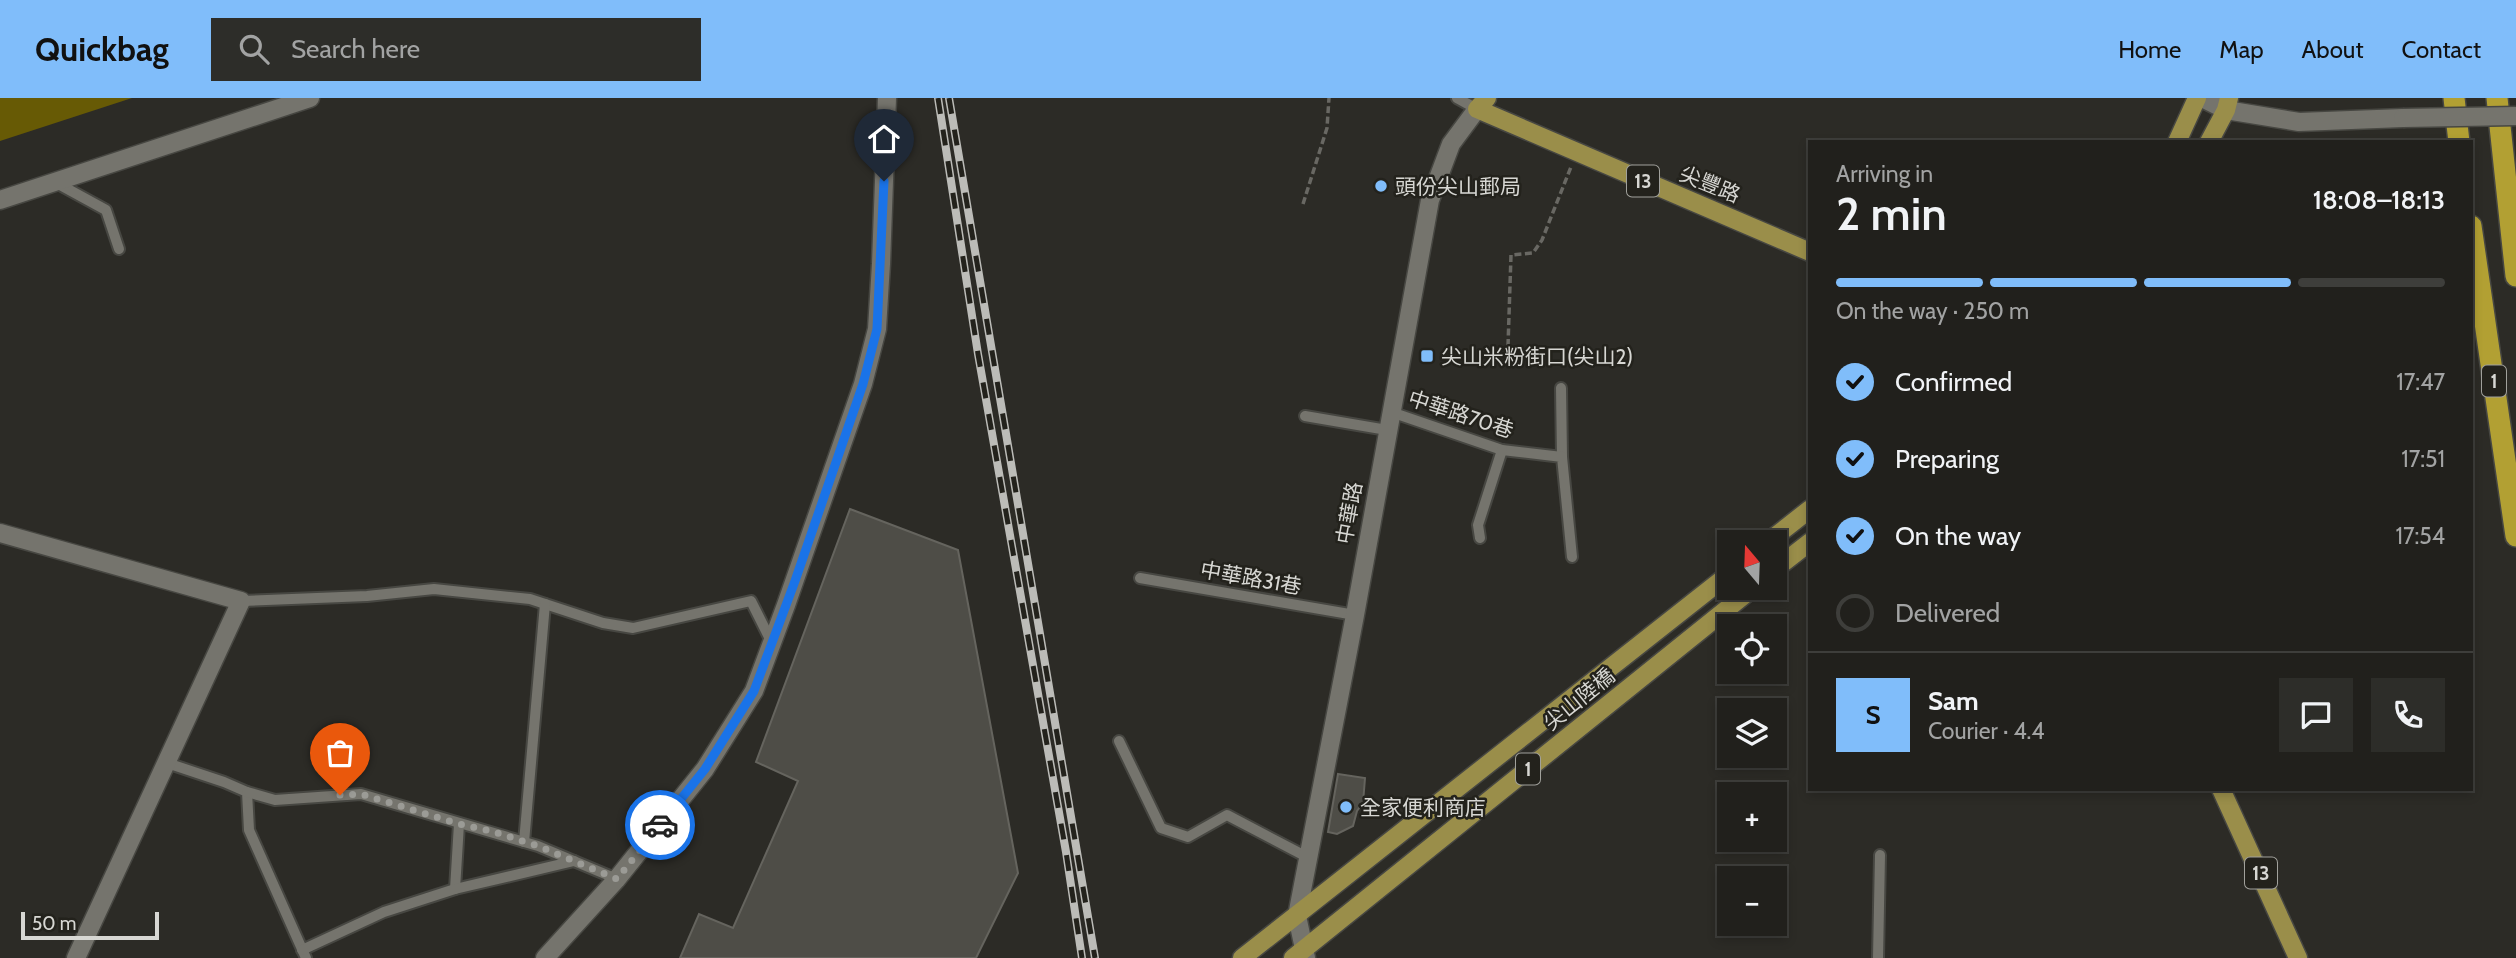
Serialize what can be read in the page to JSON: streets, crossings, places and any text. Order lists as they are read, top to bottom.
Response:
{
  "streets": {
    "highway": ["1"],
    "main road": ["13", "尖豐路", "尖山陸橋"],
    "street": ["中華路"],
    "lane": ["中華路70巷", "中華路31巷"]
  },
  "crossings": [
    ["尖豐路", "中華路"],
    ["1", "中華路"],
    ["1", "尖山陸橋"],
    ["中華路70巷", "中華路"],
    ["中華路", "中華路31巷"],
    ["中華路", "尖山陸橋"]
  ],
  "places": {
    "other": ["頭份尖山郵局", "全家便利商店"],
    "transit": ["尖山米粉街口(尖山2)"]
  },
  "scale_bar": "50 m",
  "north": "top",
  "page": {
    "header": "Quickbag",
    "search": "Search here",
    "nav": [
      "Home",
      "Map",
      "About",
      "Contact"
    ],
    "heading": ["2 min", "Arriving in", "18:08–18:13"],
    "panel": ["Sam", "Courier · 4.4"],
    "bar": "On the way · 250 m",
    "list": [
      ["Confirmed", "17:47"],
      ["Preparing", "17:51"],
      ["On the way", "17:54"],
      "Delivered"
    ],
    "map_buttons": ["+", "−"],
    "round": "S",
    "scale": "50 m"
  }
}
